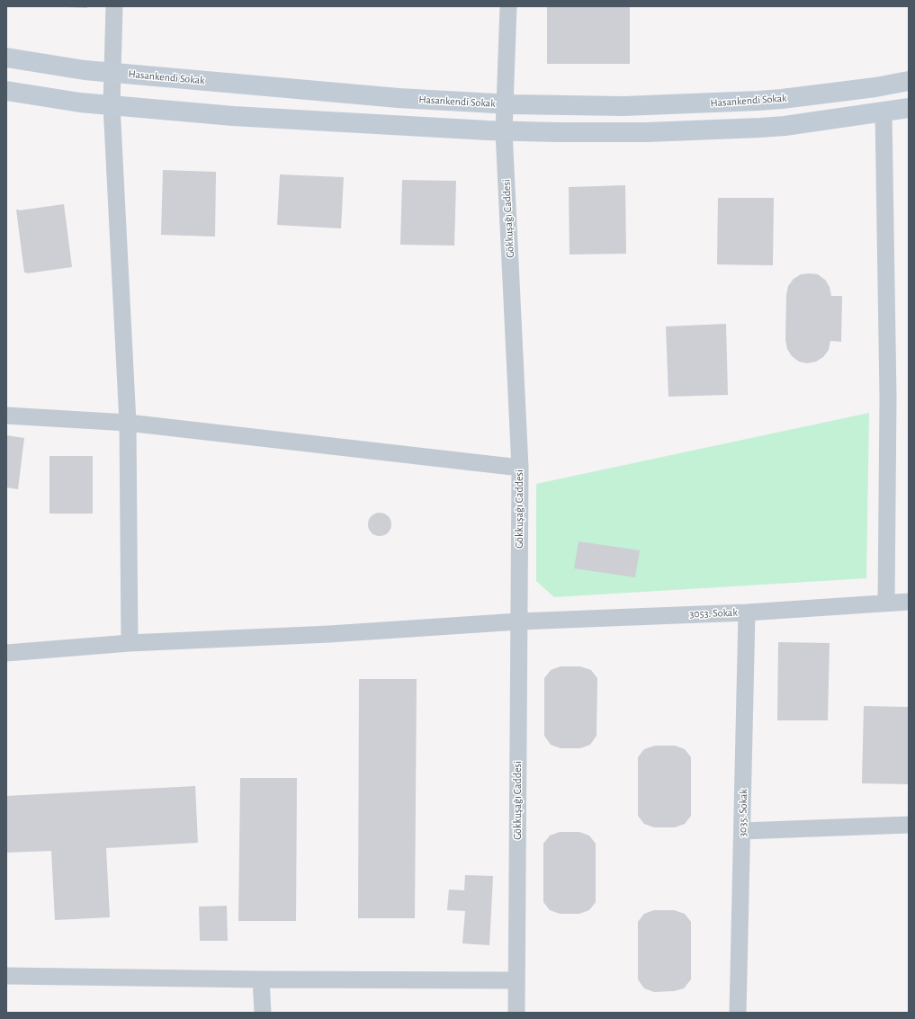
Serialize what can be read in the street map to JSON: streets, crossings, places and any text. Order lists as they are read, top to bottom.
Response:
{
  "streets": {
    "main road": ["Hasankendi Sokak"],
    "street": ["Gökkuşağı Caddesi", "3053. Sokak", "3035. Sokak"]
  },
  "crossings": [
    ["Hasankendi Sokak", "Gökkuşağı Caddesi"],
    ["Gökkuşağı Caddesi", "3053. Sokak"],
    ["3053. Sokak", "3035. Sokak"]
  ]
}
